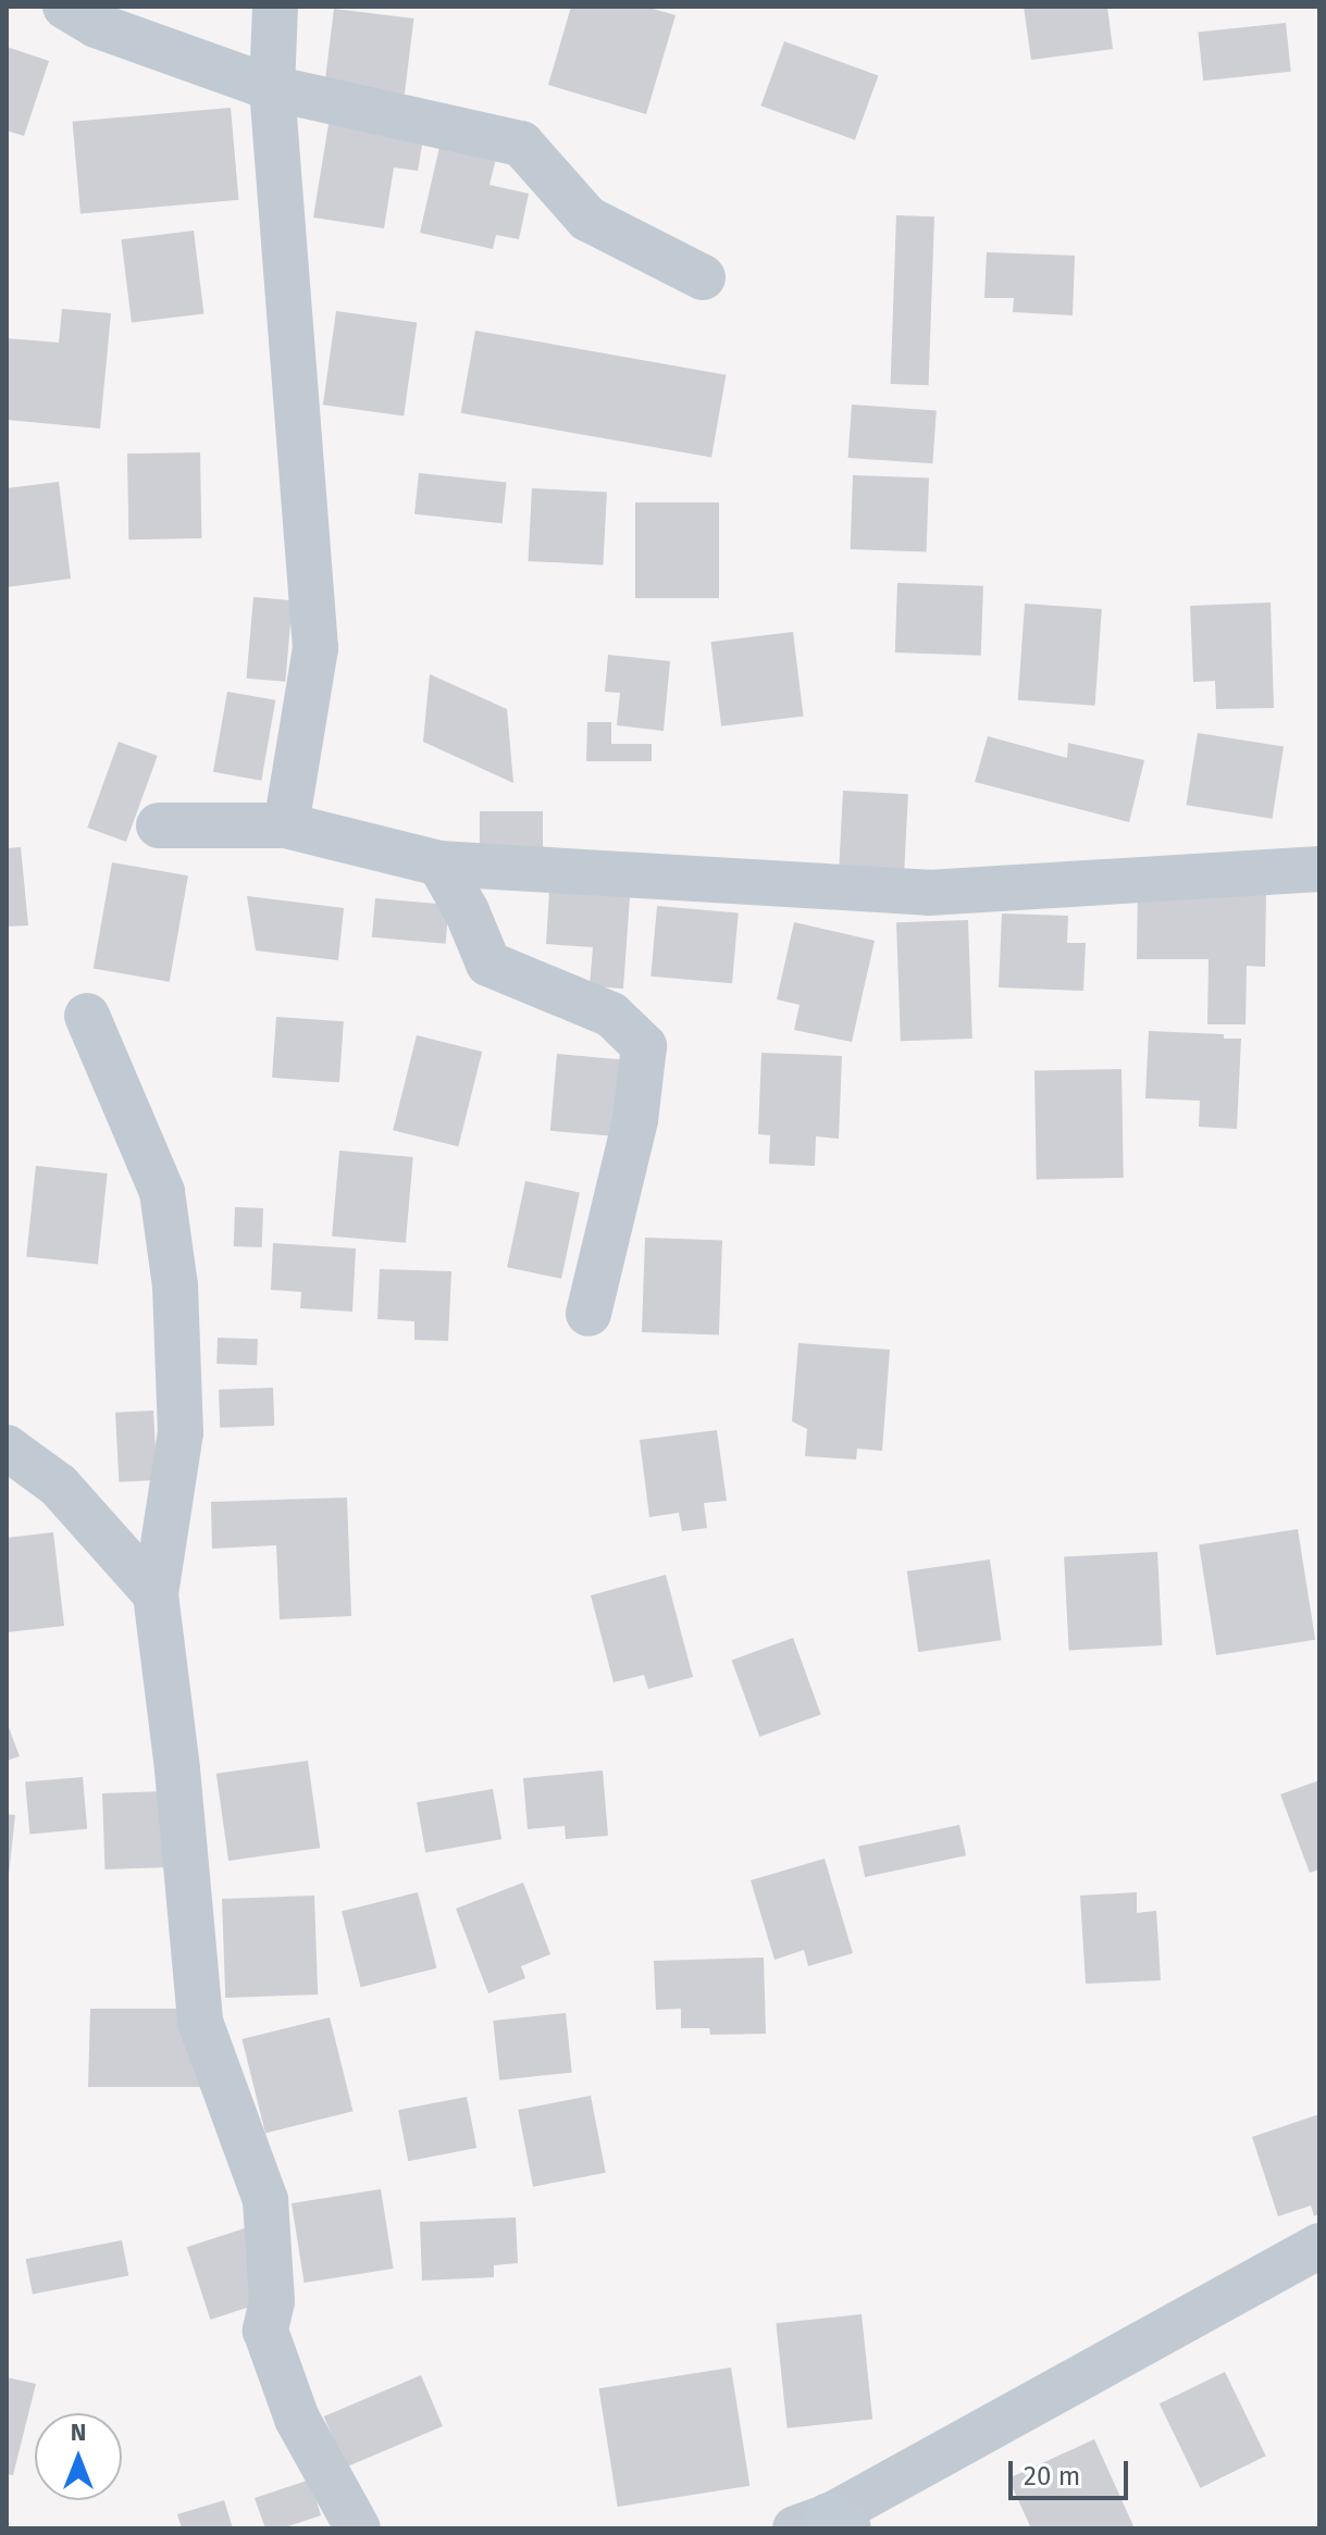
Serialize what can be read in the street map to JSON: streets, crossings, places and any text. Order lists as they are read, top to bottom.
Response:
{
  "scale_bar": "20 m",
  "north": "top"
}
